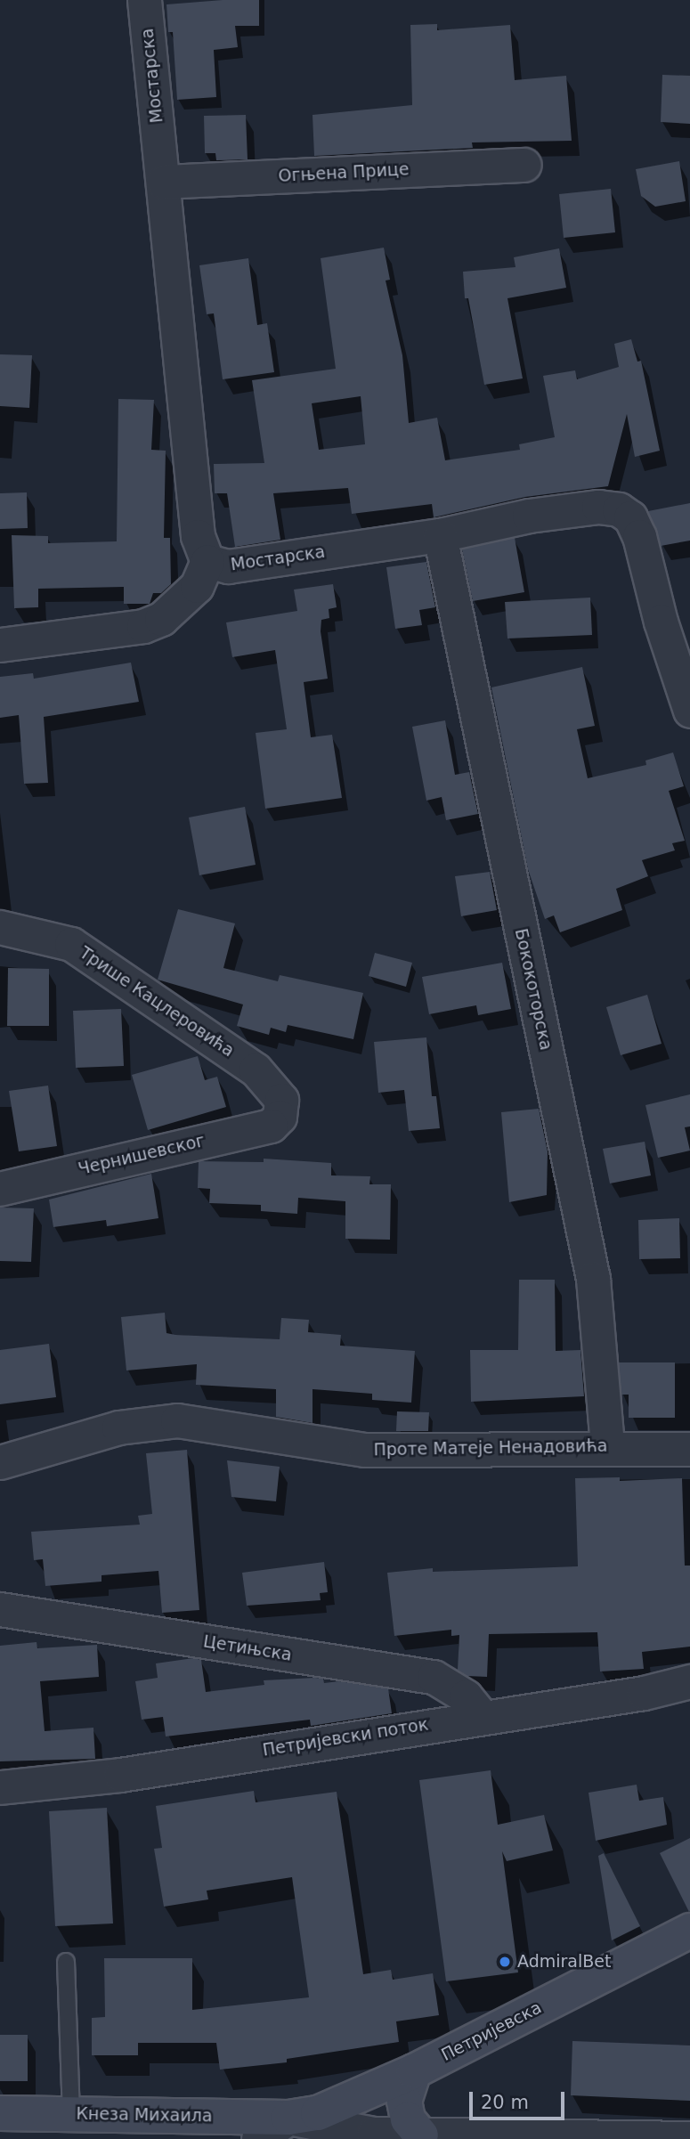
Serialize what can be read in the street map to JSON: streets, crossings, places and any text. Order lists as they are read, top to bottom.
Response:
{
  "streets": {
    "main road": ["Петријевска", "Кнеза Михаила"],
    "street": [
      "Мостарска",
      "Огњена Прице",
      "Бококоторска",
      "Трише Кацлеровића",
      "Чернишевског",
      "Проте Матеје Ненадовића",
      "Цетињска",
      "Петријевски поток"
    ]
  },
  "crossings": [
    ["Мостарска", "Огњена Прице"],
    ["Мостарска", "Бококоторска"],
    ["Бококоторска", "Проте Матеје Ненадовића"],
    ["Трише Кацлеровића", "Чернишевског"],
    ["Цетињска", "Петријевски поток"],
    ["Петријевска", "Кнеза Михаила"]
  ],
  "places": ["AdmiralBet"],
  "scale_bar": "20 m"
}
